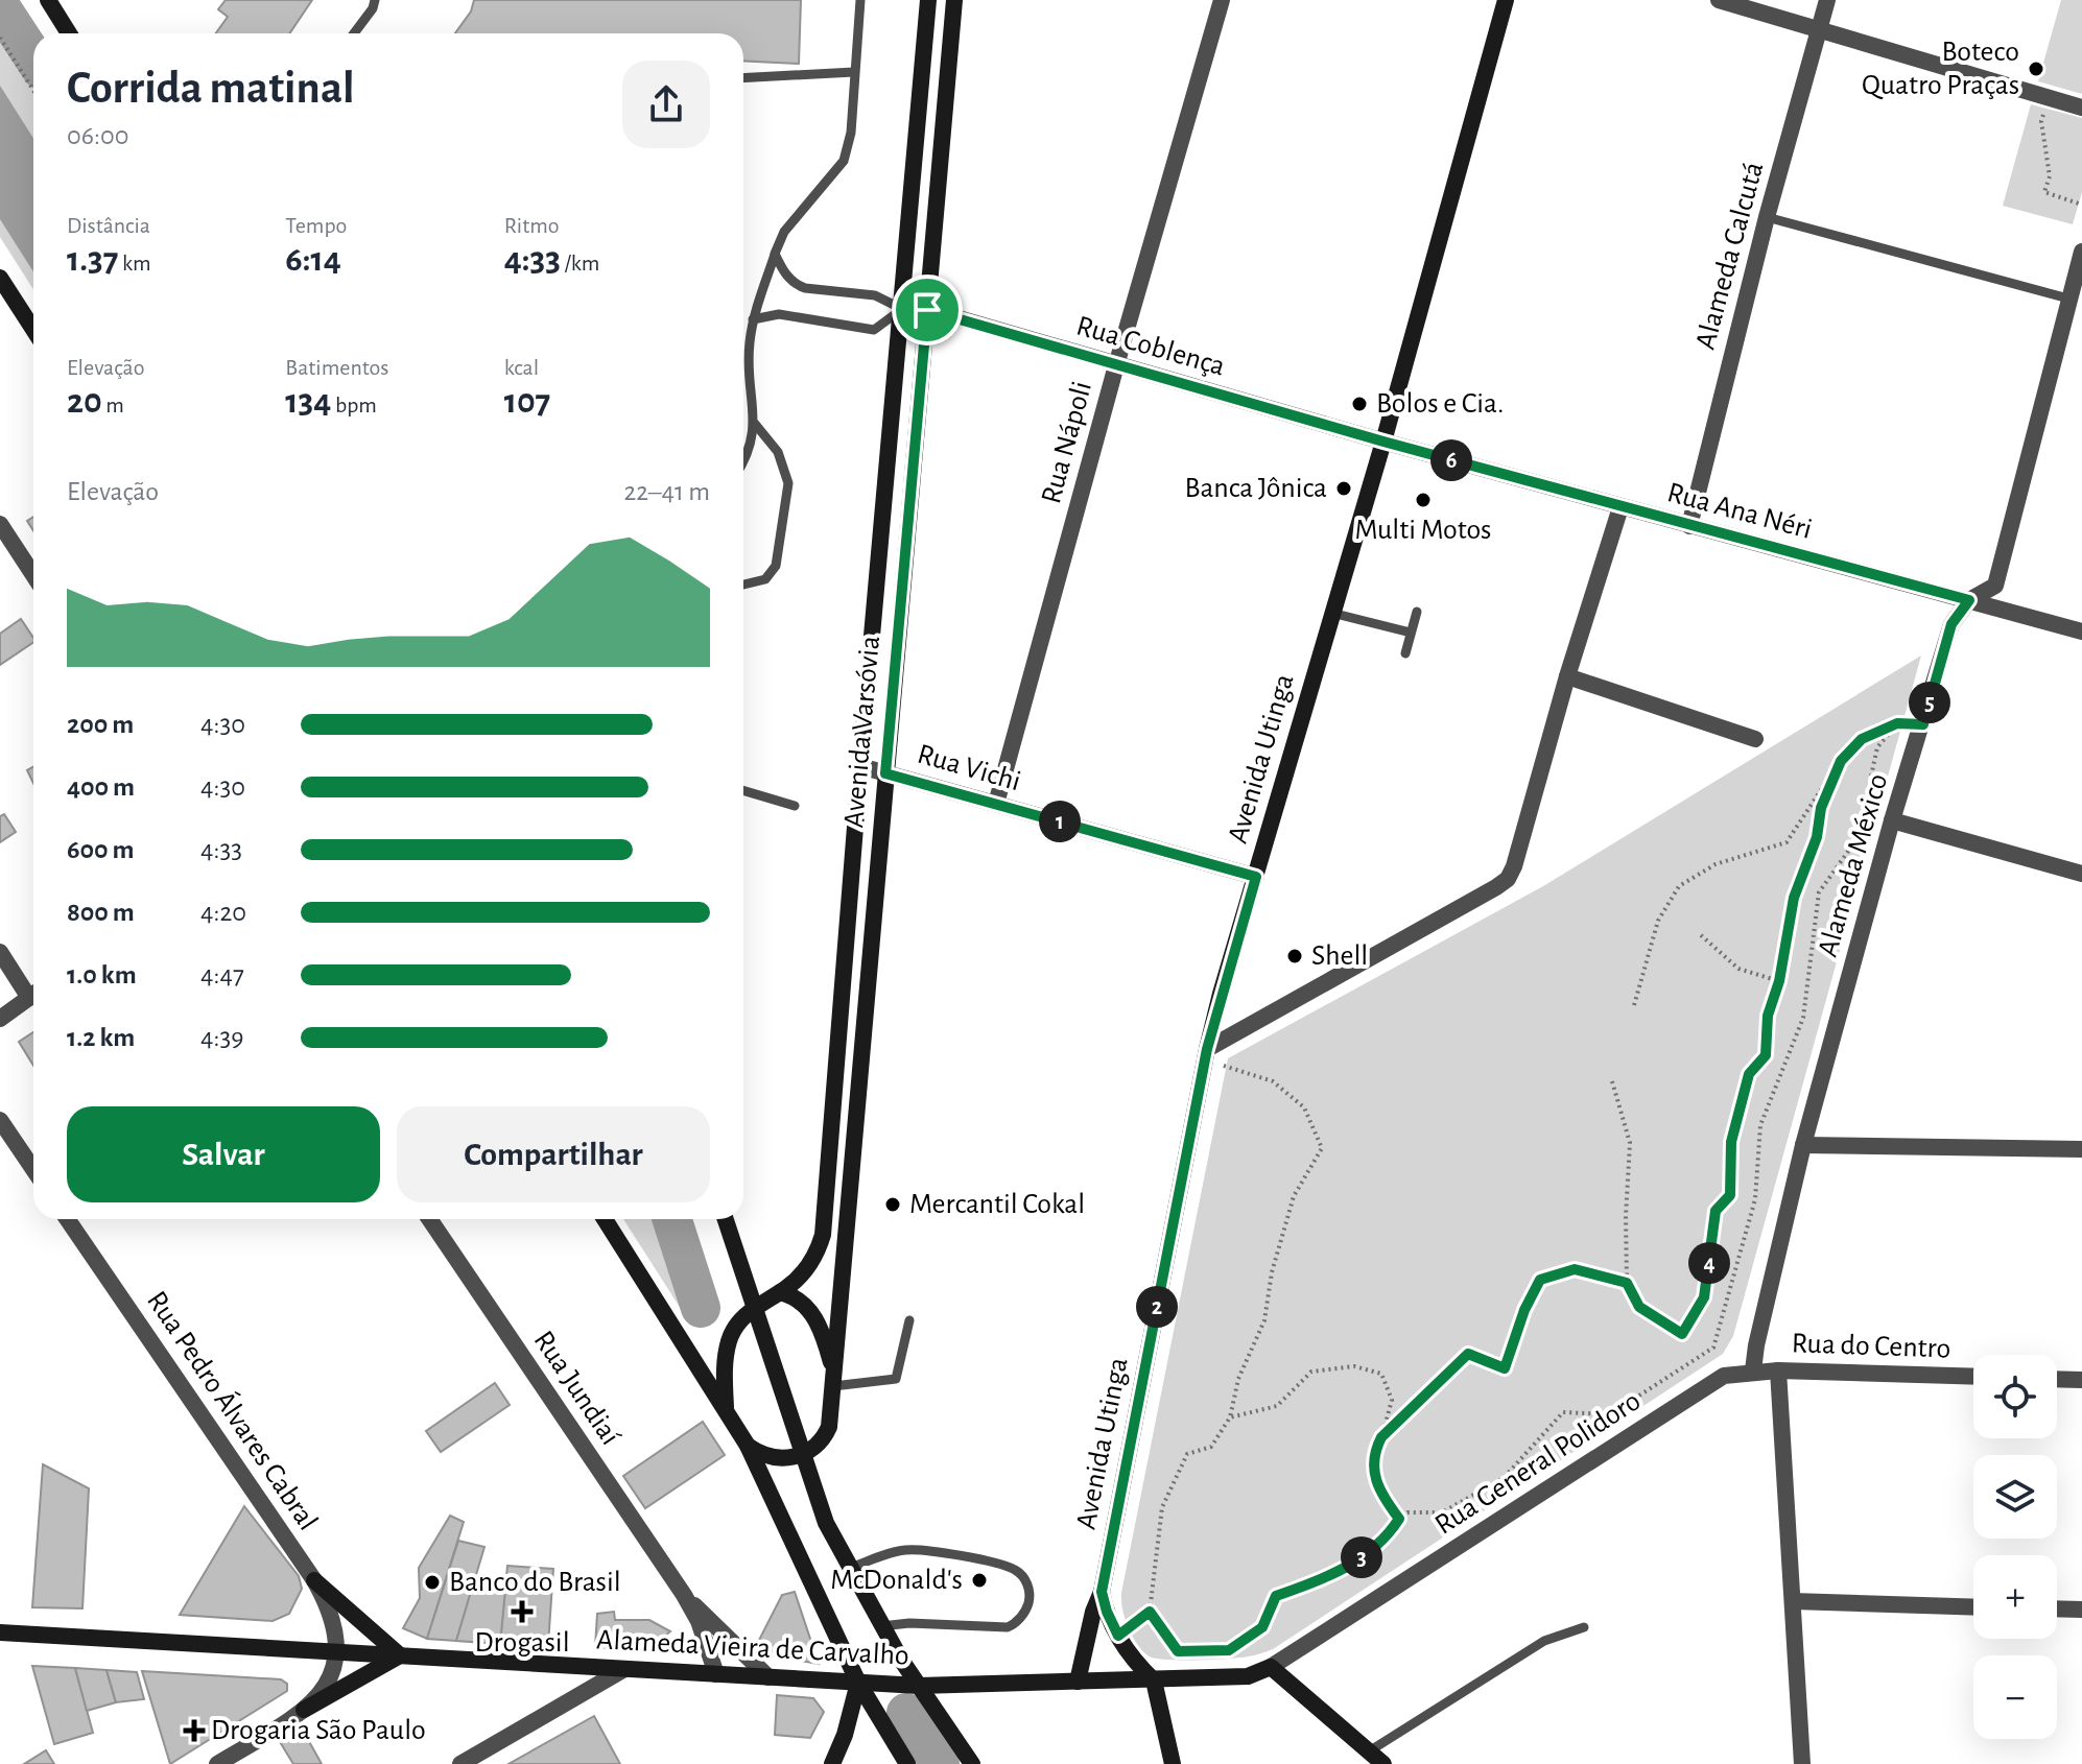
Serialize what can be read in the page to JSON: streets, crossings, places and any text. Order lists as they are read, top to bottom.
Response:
{
  "streets": {
    "main road": ["Avenida Varsóvia", "Avenida Utinga", "Alameda Vieira de Carvalho"],
    "street": [
      "Alameda Calcutá",
      "Rua Coblença",
      "Rua Nápoli",
      "Rua Ana Néri",
      "Rua Vichi",
      "Alameda México",
      "Rua do Centro",
      "Rua Jundiaí",
      "Rua Pedro Álvares Cabral",
      "Rua General Polidoro"
    ]
  },
  "crossings": [
    ["Alameda Calcutá", "Rua Ana Néri"],
    ["Rua Coblença", "Rua Nápoli"],
    ["Rua Coblença", "Rua Ana Néri"],
    ["Rua Coblença", "Avenida Varsóvia"],
    ["Rua Coblença", "Avenida Utinga"],
    ["Rua Nápoli", "Rua Vichi"],
    ["Rua Ana Néri", "Avenida Utinga"],
    ["Rua Ana Néri", "Alameda México"],
    ["Avenida Varsóvia", "Rua Vichi"],
    ["Avenida Utinga", "Rua Vichi"],
    ["Avenida Utinga", "Alameda Vieira de Carvalho"],
    ["Alameda México", "Rua do Centro"],
    ["Alameda México", "Rua General Polidoro"],
    ["Rua do Centro", "Rua General Polidoro"],
    ["Rua Jundiaí", "Alameda Vieira de Carvalho"],
    ["Rua Pedro Álvares Cabral", "Alameda Vieira de Carvalho"],
    ["Rua General Polidoro", "Alameda Vieira de Carvalho"]
  ],
  "places": {
    "other": [
      "Boteco Quatro Praças",
      "Bolos e Cia.",
      "Banca Jônica",
      "Multi Motos",
      "Shell",
      "Mercantil Cokal",
      "McDonald's",
      "Banco do Brasil"
    ],
    "health": ["Drogasil", "Drogaria São Paulo"]
  },
  "page": {
    "heading": ["Corrida matinal", "06:00"],
    "stats": [
      ["Distância", "1.37 km"],
      ["Tempo", "6:14"],
      ["Ritmo", "4:33 /km"],
      ["Elevação", "20 m"],
      ["Batimentos", "134 bpm"],
      ["kcal", "107"]
    ],
    "pins": [
      "6",
      "5",
      "1",
      "4",
      "2",
      "3"
    ],
    "chart": ["Elevação", "22–41 m"],
    "list": [
      {
        "name": "200 m",
        "note": "4:30"
      },
      {
        "name": "400 m",
        "note": "4:30"
      },
      {
        "name": "600 m",
        "note": "4:33"
      },
      {
        "name": "800 m",
        "note": "4:20"
      },
      {
        "name": "1.0 km",
        "note": "4:47"
      },
      {
        "name": "1.2 km",
        "note": "4:39"
      }
    ],
    "buttons": ["Salvar", "Compartilhar"],
    "map_buttons": ["+", "−"]
  }
}
